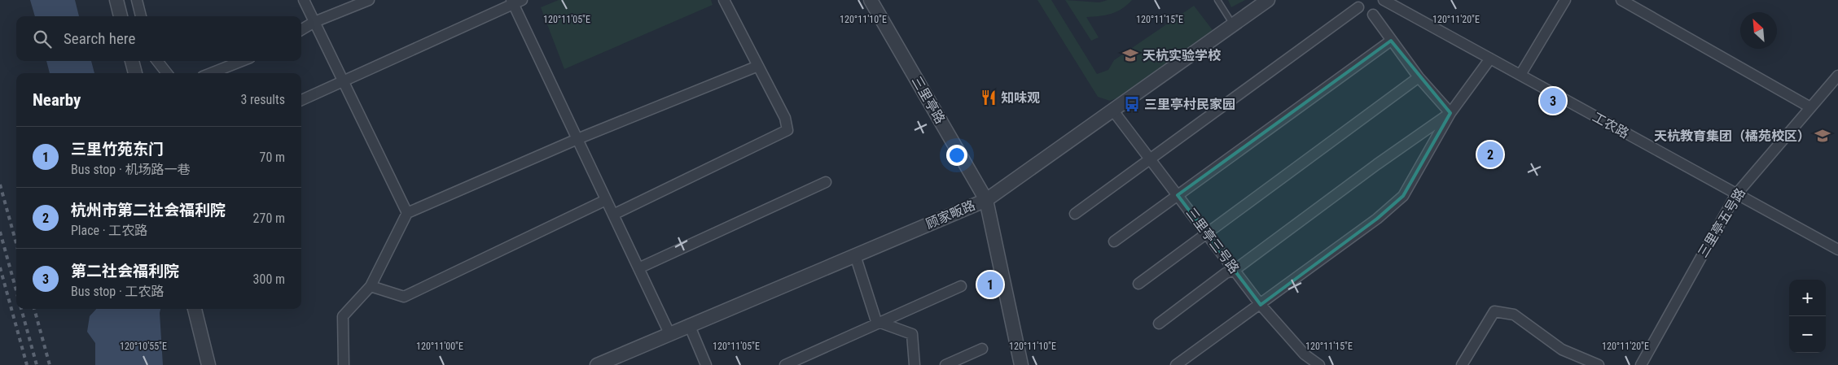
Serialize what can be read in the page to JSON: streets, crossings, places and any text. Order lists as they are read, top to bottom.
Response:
{
  "streets": {
    "street": [
      "三里亭路",
      "工农路",
      "顾家畈路",
      "三里亭五号路",
      "三里亭三号路"
    ]
  },
  "crossings": [
    ["三里亭路", "顾家畈路"],
    ["工农路", "三里亭五号路"],
    ["顾家畈路", "三里亭三号路"]
  ],
  "places": {
    "school or university": ["天杭实验学校", "天杭教育集团（橘苑校区）"],
    "restaurant": ["知味观"],
    "bus stop": ["三里亭村民家园"]
  },
  "north": "top left",
  "page": {
    "search": "Search here",
    "heading": ["Nearby", "3 results"],
    "pins": ["3", "2", "1"],
    "list": [
      {
        "mark": "1",
        "name": "三里竹苑东门",
        "note": "Bus stop · 机场路一巷",
        "value": "70 m"
      },
      {
        "mark": "2",
        "name": "杭州市第二社会福利院",
        "note": "Place · 工农路",
        "value": "270 m"
      },
      {
        "mark": "3",
        "name": "第二社会福利院",
        "note": "Bus stop · 工农路",
        "value": "300 m"
      }
    ],
    "map_buttons": ["+", "−"]
  },
  "coordinates": [
    "120°11'10\"E",
    "120°11'05\"E",
    "120°11'15\"E",
    "120°11'20\"E",
    "120°10'55\"E",
    "120°11'00\"E"
  ]
}
